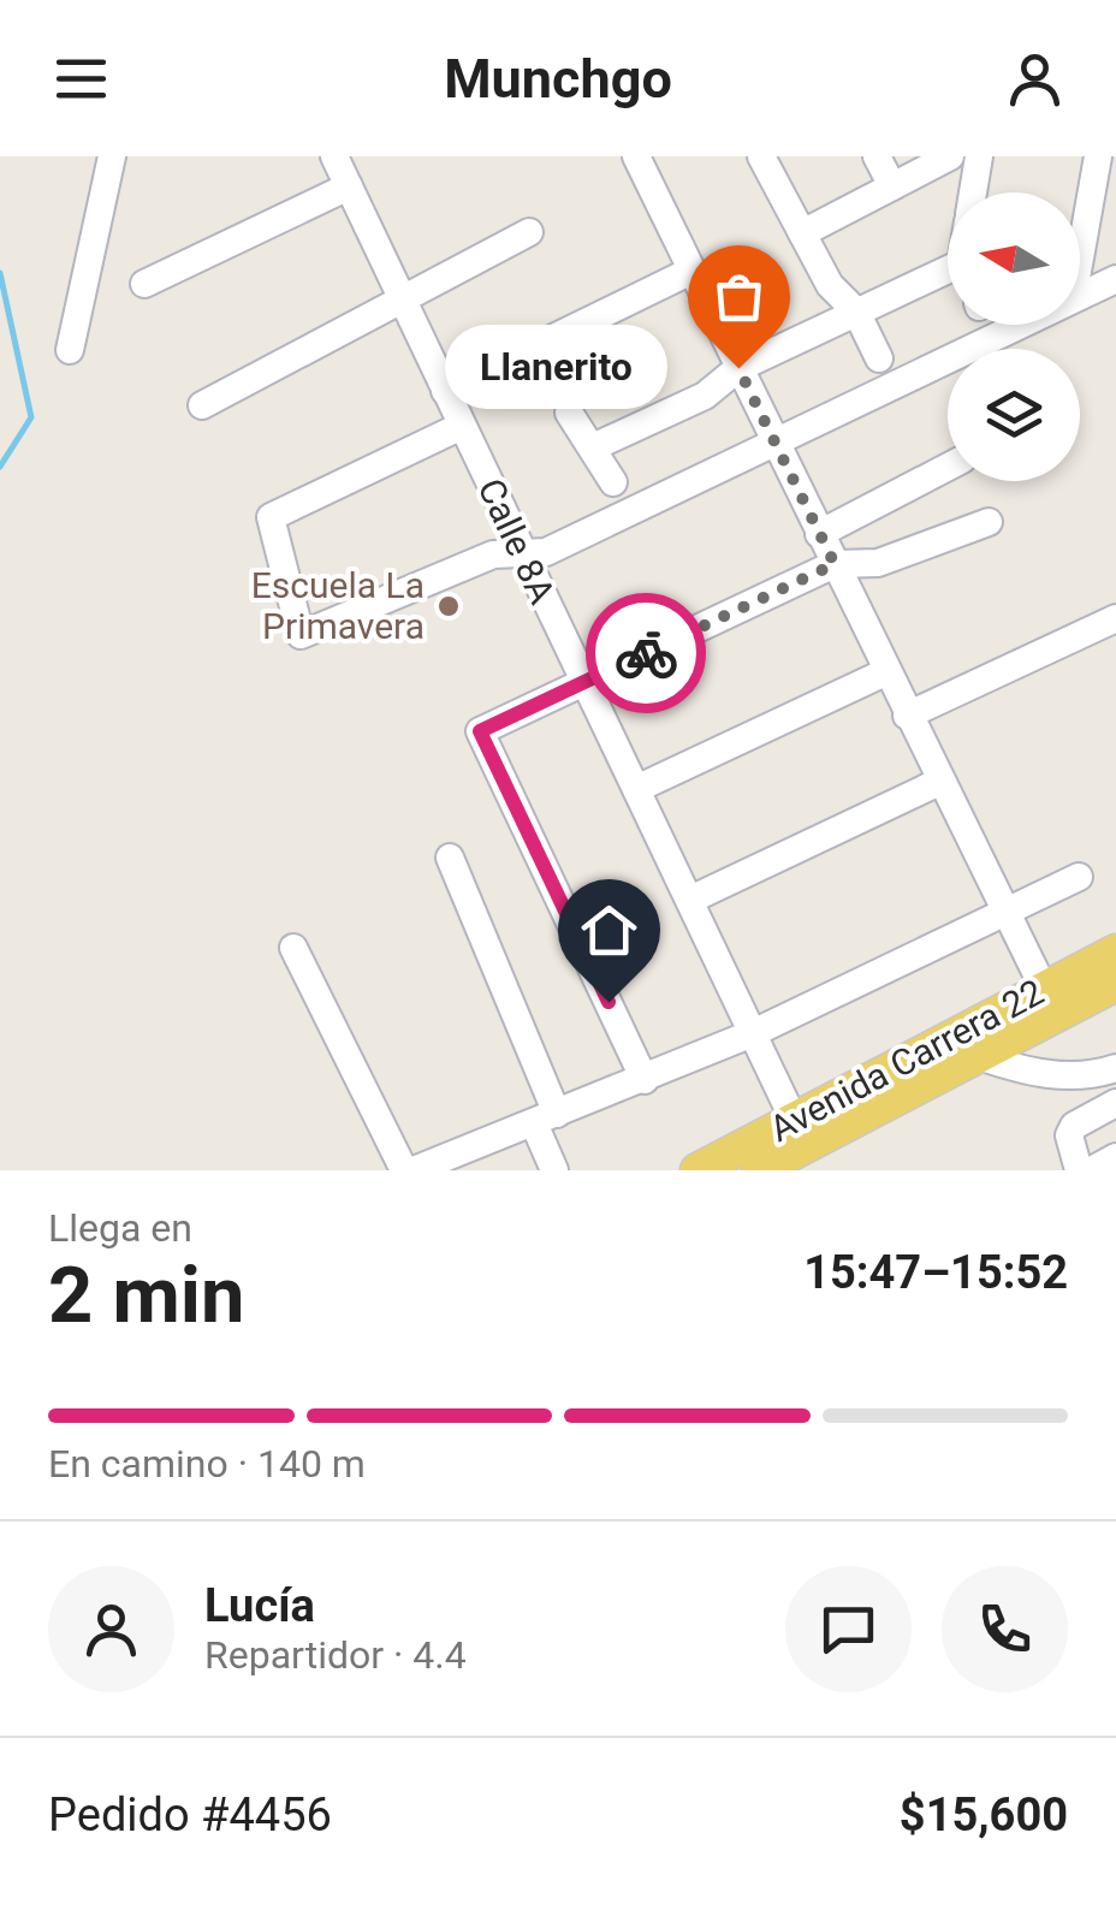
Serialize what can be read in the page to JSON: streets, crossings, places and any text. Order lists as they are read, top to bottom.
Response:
{
  "streets": {
    "main road": ["Avenida Carrera 22"],
    "street": ["Calle 8A"]
  },
  "crossings": [
    ["Calle 8A", "Avenida Carrera 22"]
  ],
  "places": ["Llanerito", "Escuela La Primavera"],
  "north": "left",
  "page": {
    "header": "Munchgo",
    "bubble": "Llanerito",
    "heading": ["2 min", "Llega en", "15:47–15:52"],
    "panel": [
      "Lucía",
      "Repartidor · 4.4",
      "Pedido #4456",
      "$15,600"
    ],
    "bar": "En camino · 140 m"
  }
}
